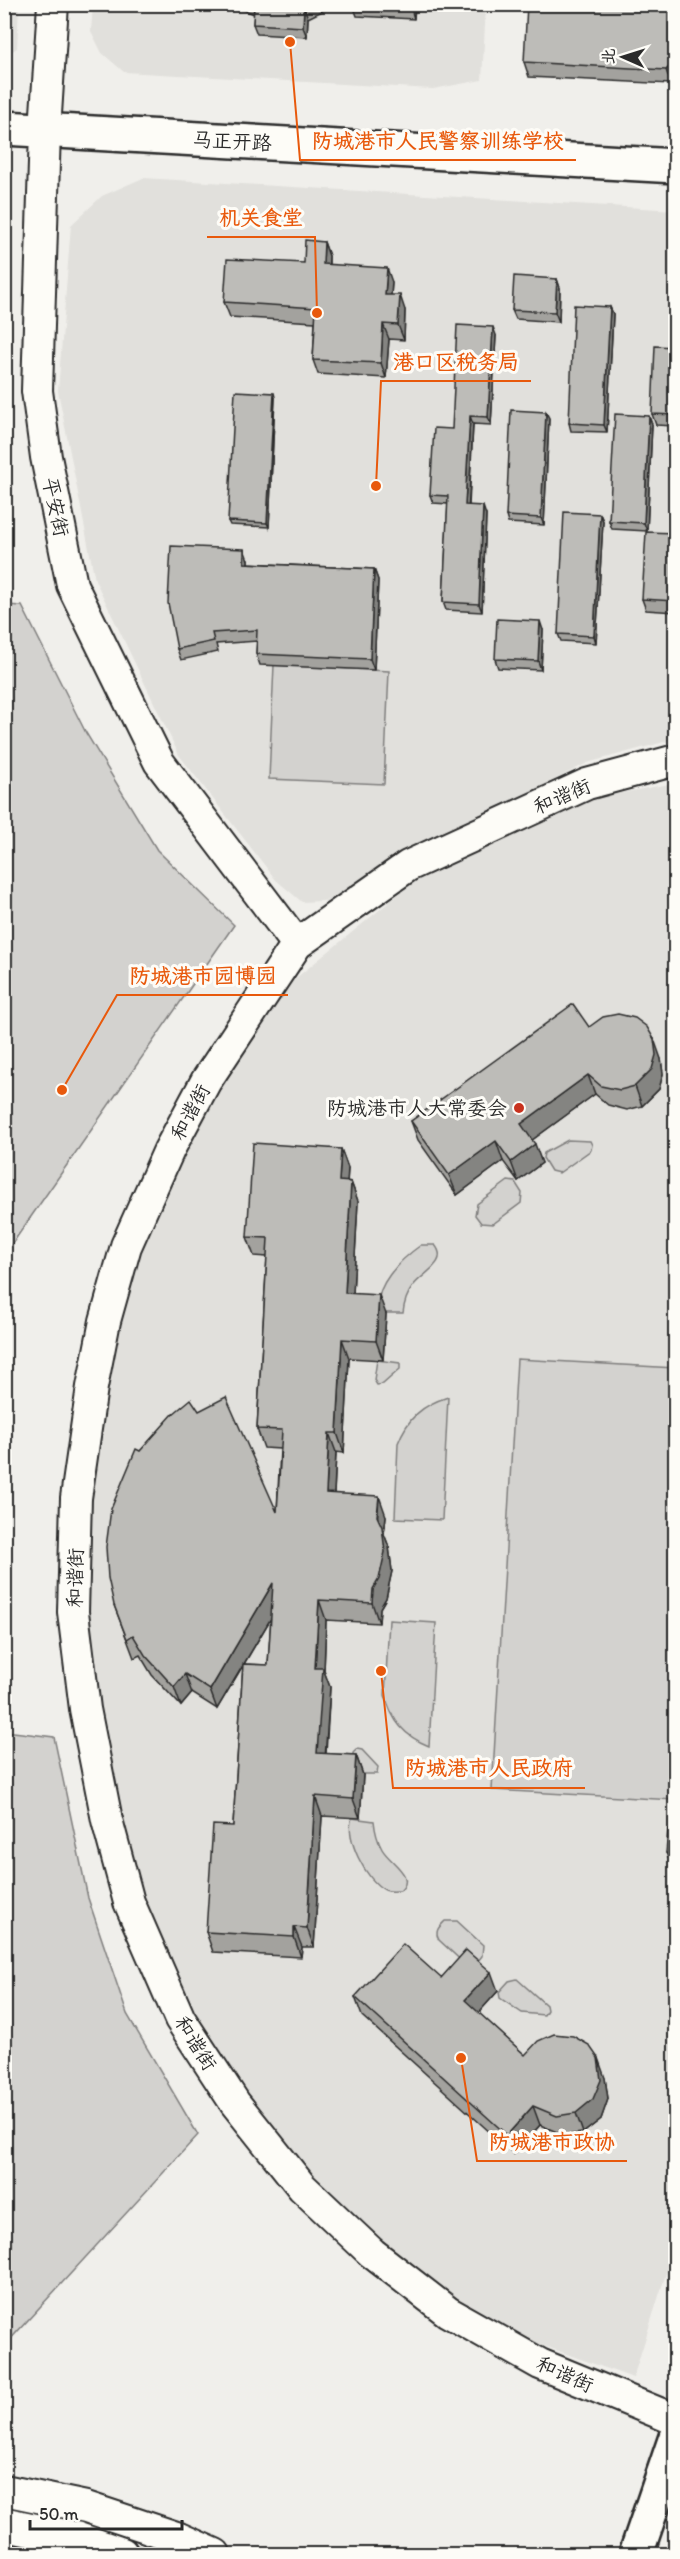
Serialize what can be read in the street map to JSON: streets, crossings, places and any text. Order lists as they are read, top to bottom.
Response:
{
  "streets": {
    "main road": ["马正开路"],
    "street": ["平安街", "和谐街"]
  },
  "crossings": [
    ["马正开路", "平安街"],
    ["平安街", "和谐街"]
  ],
  "places": [
    "防城港市人民警察训练学校",
    "机关食堂",
    "港口区税务局",
    "防城港市园博园",
    "防城港市人大常委会",
    "防城港市人民政府",
    "防城港市政协"
  ],
  "scale_bar": "50 m",
  "north": "left"
}
